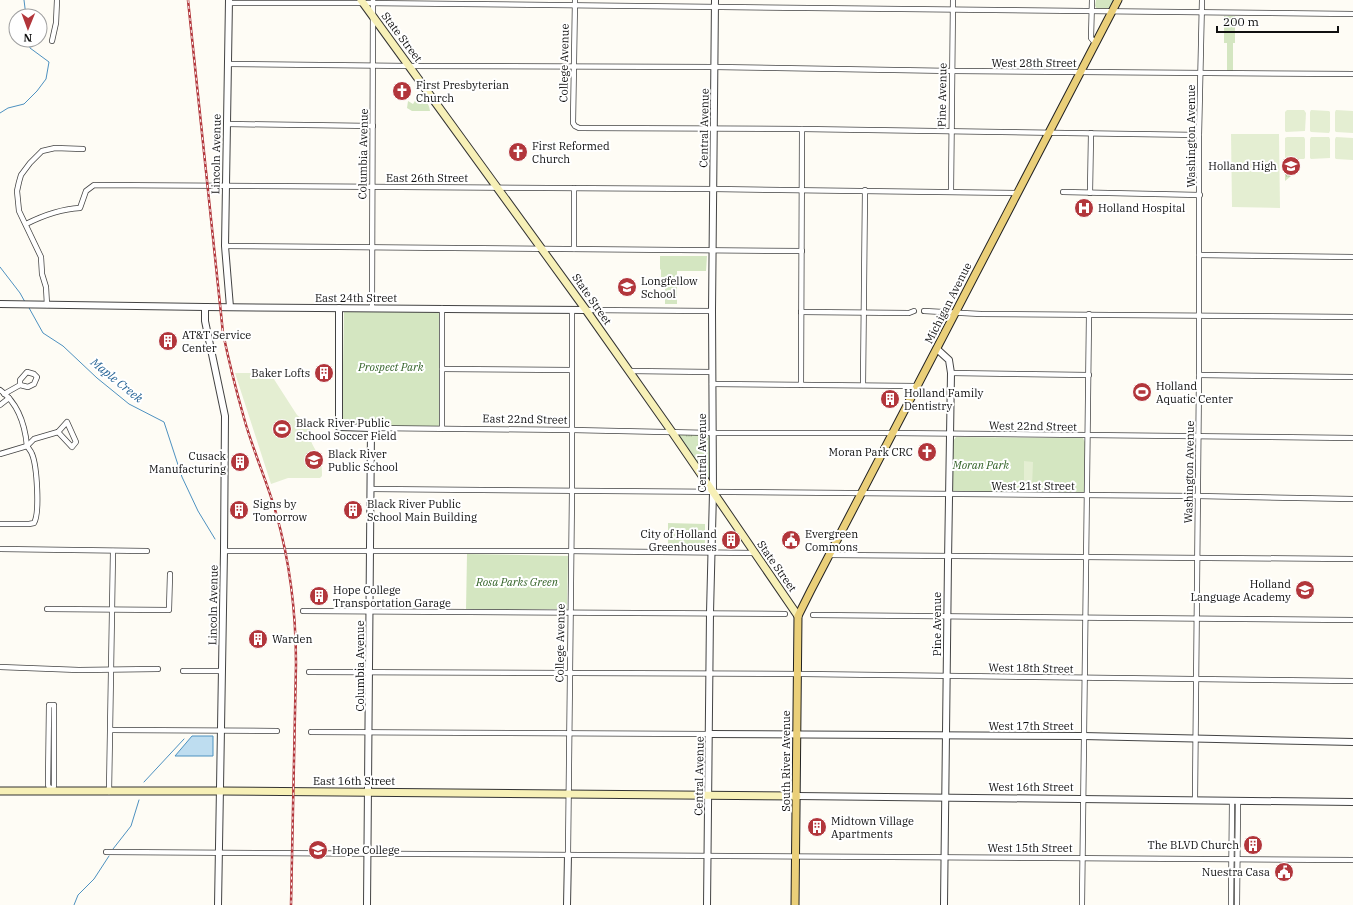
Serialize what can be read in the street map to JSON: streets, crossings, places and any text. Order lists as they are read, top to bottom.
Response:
{
  "streets": {
    "main road": [
      "State Street",
      "Michigan Avenue",
      "South River Avenue",
      "East 16th Street",
      "West 16th Street"
    ],
    "street": [
      "College Avenue",
      "West 28th Street",
      "Pine Avenue",
      "Central Avenue",
      "Washington Avenue",
      "Lincoln Avenue",
      "Columbia Avenue",
      "East 26th Street",
      "East 24th Street",
      "East 22nd Street",
      "West 22nd Street",
      "West 21st Street",
      "West 18th Street",
      "West 17th Street",
      "West 15th Street"
    ]
  },
  "crossings": [
    ["State Street", "West 28th Street"],
    ["State Street", "Central Avenue"],
    ["State Street", "Columbia Avenue"],
    ["State Street", "East 26th Street"],
    ["State Street", "East 24th Street"],
    ["State Street", "Michigan Avenue"],
    ["State Street", "East 22nd Street"],
    ["State Street", "West 21st Street"],
    ["State Street", "South River Avenue"],
    ["College Avenue", "West 28th Street"],
    ["College Avenue", "Central Avenue"],
    ["College Avenue", "East 24th Street"],
    ["College Avenue", "East 22nd Street"],
    ["College Avenue", "West 21st Street"],
    ["College Avenue", "West 18th Street"],
    ["College Avenue", "East 16th Street"],
    ["College Avenue", "West 15th Street"],
    ["West 28th Street", "Pine Avenue"],
    ["West 28th Street", "Central Avenue"],
    ["West 28th Street", "Washington Avenue"],
    ["West 28th Street", "Lincoln Avenue"],
    ["West 28th Street", "Columbia Avenue"],
    ["West 28th Street", "Michigan Avenue"],
    ["Pine Avenue", "East 26th Street"],
    ["Pine Avenue", "Michigan Avenue"],
    ["Pine Avenue", "West 22nd Street"],
    ["Pine Avenue", "West 21st Street"],
    ["Pine Avenue", "West 18th Street"],
    ["Pine Avenue", "West 17th Street"],
    ["Pine Avenue", "West 16th Street"],
    ["Pine Avenue", "West 15th Street"],
    ["Central Avenue", "East 26th Street"],
    ["Central Avenue", "East 24th Street"],
    ["Central Avenue", "East 22nd Street"],
    ["Central Avenue", "West 22nd Street"],
    ["Central Avenue", "West 21st Street"],
    ["Central Avenue", "West 18th Street"],
    ["Central Avenue", "West 17th Street"],
    ["Central Avenue", "East 16th Street"],
    ["Central Avenue", "West 16th Street"],
    ["Central Avenue", "West 15th Street"],
    ["Washington Avenue", "West 22nd Street"],
    ["Washington Avenue", "West 21st Street"],
    ["Washington Avenue", "West 18th Street"],
    ["Washington Avenue", "West 17th Street"],
    ["Washington Avenue", "West 16th Street"],
    ["Lincoln Avenue", "East 26th Street"],
    ["Lincoln Avenue", "East 24th Street"],
    ["Lincoln Avenue", "East 16th Street"],
    ["Lincoln Avenue", "West 15th Street"],
    ["Columbia Avenue", "East 26th Street"],
    ["Columbia Avenue", "East 24th Street"],
    ["Columbia Avenue", "East 22nd Street"],
    ["Columbia Avenue", "West 21st Street"],
    ["Columbia Avenue", "West 18th Street"],
    ["Columbia Avenue", "East 16th Street"],
    ["Columbia Avenue", "West 15th Street"],
    ["East 26th Street", "Michigan Avenue"],
    ["East 24th Street", "East 22nd Street"],
    ["Michigan Avenue", "West 22nd Street"],
    ["Michigan Avenue", "West 21st Street"],
    ["Michigan Avenue", "South River Avenue"],
    ["East 22nd Street", "West 22nd Street"],
    ["West 18th Street", "South River Avenue"],
    ["West 17th Street", "South River Avenue"],
    ["South River Avenue", "West 16th Street"],
    ["South River Avenue", "West 15th Street"],
    ["East 16th Street", "West 16th Street"]
  ],
  "water": ["Maple Creek"],
  "parks": ["Prospect Park", "Moran Park", "Rosa Parks Green"],
  "places": {
    "church": ["First Presbyterian Church", "First Reformed Church", "Moran Park CRC"],
    "school or university": [
      "Holland High",
      "Longfellow School",
      "Black River Public School",
      "Holland Language Academy",
      "Hope College"
    ],
    "hospital": ["Holland Hospital"],
    "building": [
      "AT&T Service Center",
      "Baker Lofts",
      "Holland Family Dentistry",
      "Cusack Manufacturing",
      "Signs by Tomorrow",
      "Black River Public School Main Building",
      "City of Holland Greenhouses",
      "Hope College Transportation Garage",
      "Warden",
      "Midtown Village Apartments",
      "The BLVD Church"
    ],
    "sports": ["Holland Aquatic Center", "Black River Public School Soccer Field"],
    "public building": ["Evergreen Commons", "Nuestra Casa"]
  },
  "scale_bar": "200 m",
  "north": "bottom"
}
